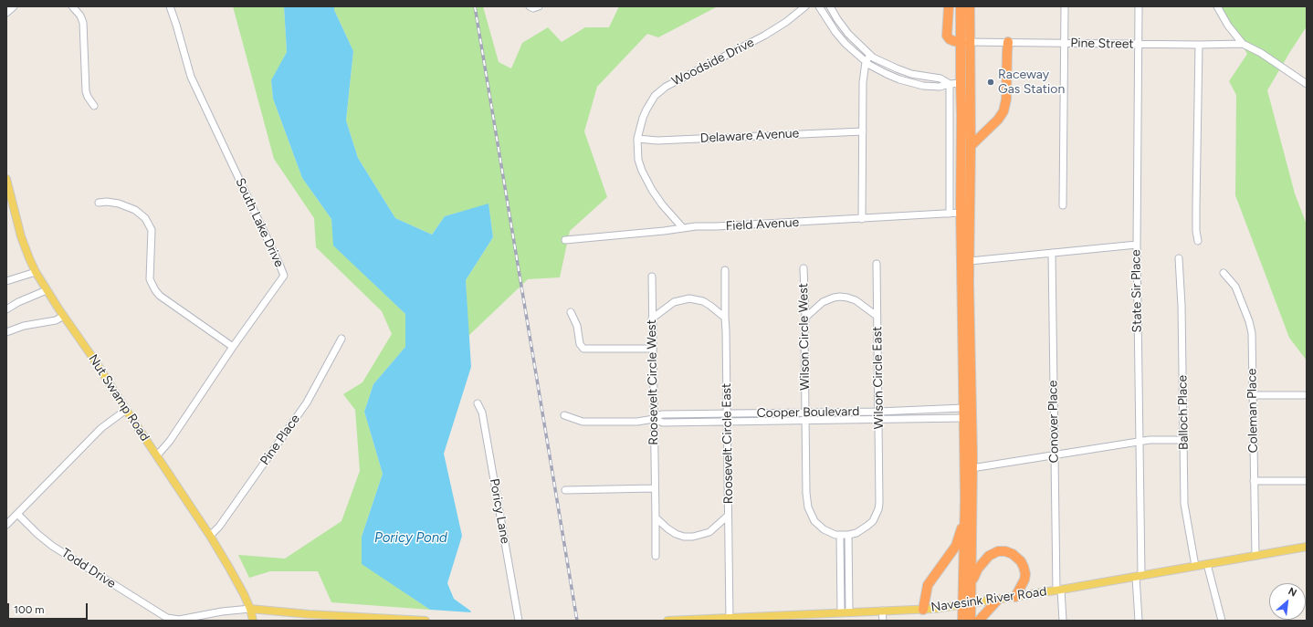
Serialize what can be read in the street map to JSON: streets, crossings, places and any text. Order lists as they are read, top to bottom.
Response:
{
  "streets": {
    "main road": ["Nut Swamp Road", "Navesink River Road"],
    "street": [
      "Pine Street",
      "Woodside Drive",
      "Delaware Avenue",
      "South Lake Drive",
      "Field Avenue",
      "State Sir Place",
      "Wilson Circle West",
      "Wilson Circle East",
      "Roosevelt Circle West",
      "Coleman Place",
      "Cooper Boulevard",
      "Balloch Place",
      "Conover Place",
      "Pine Place",
      "Roosevelt Circle East",
      "Poricy Lane",
      "Todd Drive"
    ]
  },
  "crossings": [
    ["Pine Street", "State Sir Place"],
    ["Woodside Drive", "Delaware Avenue"],
    ["Woodside Drive", "Field Avenue"],
    ["South Lake Drive", "Nut Swamp Road"],
    ["State Sir Place", "Navesink River Road"],
    ["Wilson Circle West", "Wilson Circle East"],
    ["Wilson Circle West", "Cooper Boulevard"],
    ["Wilson Circle East", "Cooper Boulevard"],
    ["Roosevelt Circle West", "Cooper Boulevard"],
    ["Nut Swamp Road", "Pine Place"],
    ["Nut Swamp Road", "Todd Drive"],
    ["Coleman Place", "Navesink River Road"],
    ["Cooper Boulevard", "Roosevelt Circle East"],
    ["Balloch Place", "Navesink River Road"],
    ["Conover Place", "Navesink River Road"],
    ["Roosevelt Circle East", "Navesink River Road"]
  ],
  "water": ["Poricy Pond"],
  "places": ["Raceway Gas Station"],
  "scale_bar": "100 m",
  "north": "top right"
}
